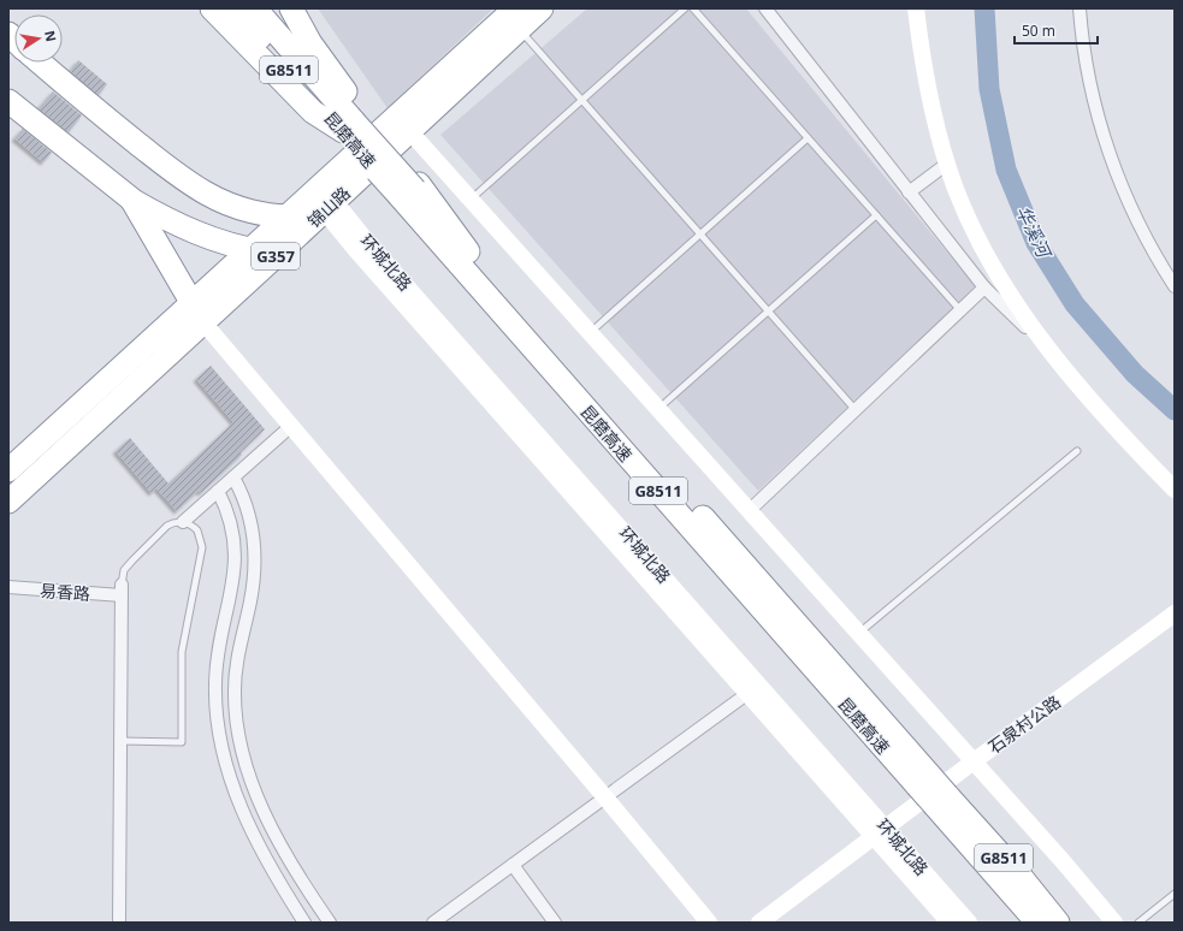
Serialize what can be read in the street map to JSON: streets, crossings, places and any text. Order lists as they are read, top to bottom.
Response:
{
  "streets": {
    "highway": [
      "G8511",
      "昆磨高速",
      "锦山路",
      "G357"
    ],
    "street": ["环城北路", "易香路", "石泉村公路"]
  },
  "crossings": [
    ["锦山路", "环城北路"],
    ["环城北路", "石泉村公路"]
  ],
  "water": ["华溪河"],
  "scale_bar": "50 m",
  "north": "right"
}
